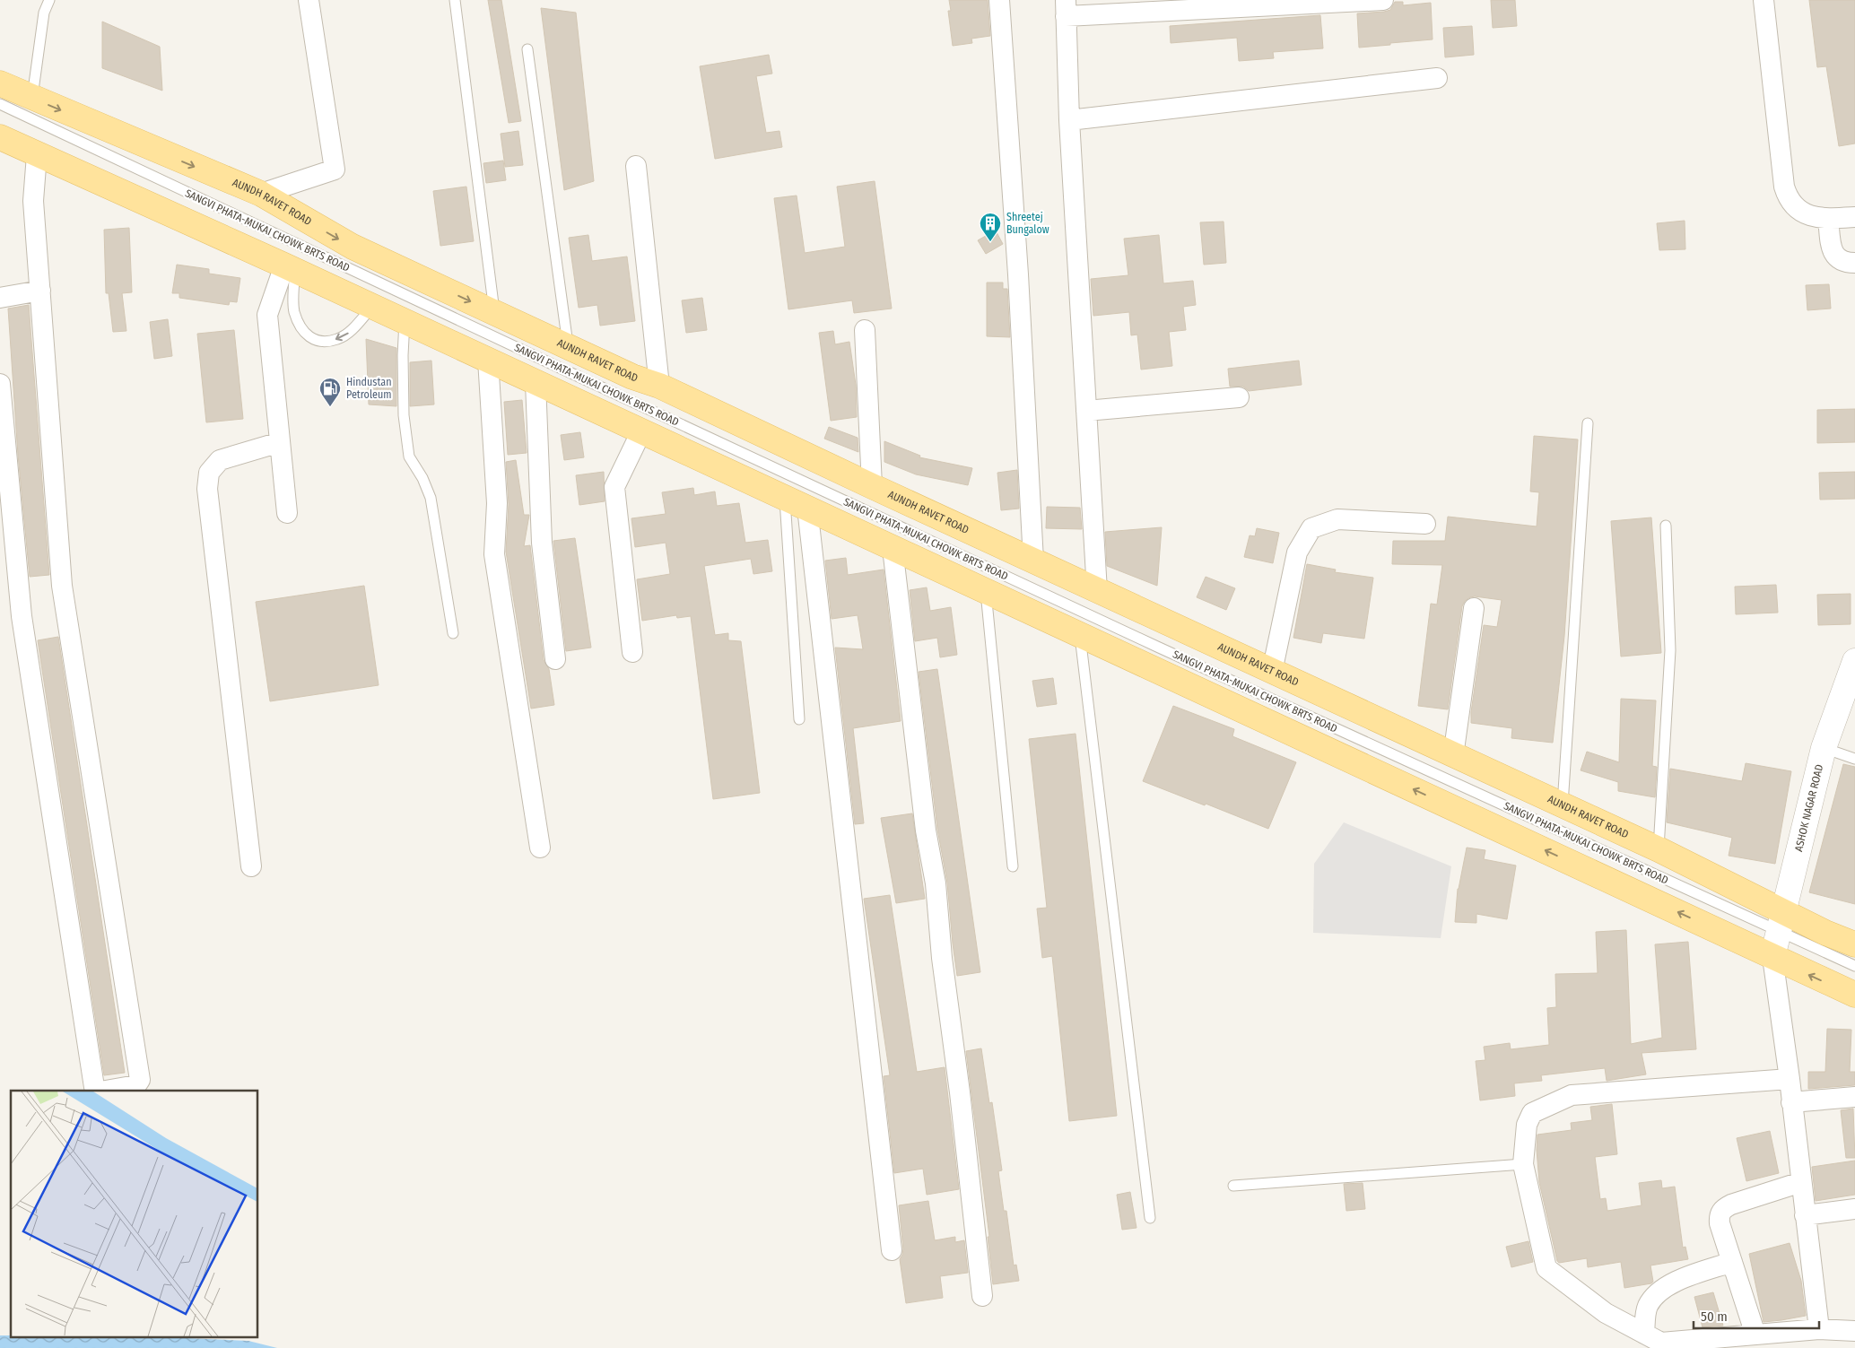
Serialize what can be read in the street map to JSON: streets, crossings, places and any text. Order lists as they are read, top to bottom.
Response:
{
  "streets": {
    "main road": ["AUNDH RAVET ROAD"],
    "street": ["ASHOK NAGAR ROAD"],
    "lane": ["SANGVI PHATA-MUKAI CHOWK BRTS ROAD"]
  },
  "crossings": [
    ["AUNDH RAVET ROAD", "SANGVI PHATA-MUKAI CHOWK BRTS ROAD"],
    ["AUNDH RAVET ROAD", "ASHOK NAGAR ROAD"],
    ["SANGVI PHATA-MUKAI CHOWK BRTS ROAD", "ASHOK NAGAR ROAD"]
  ],
  "places": {
    "building": ["Shreetej Bungalow"],
    "fuel station": ["Hindustan Petroleum"]
  },
  "scale_bar": "50 m"
}
